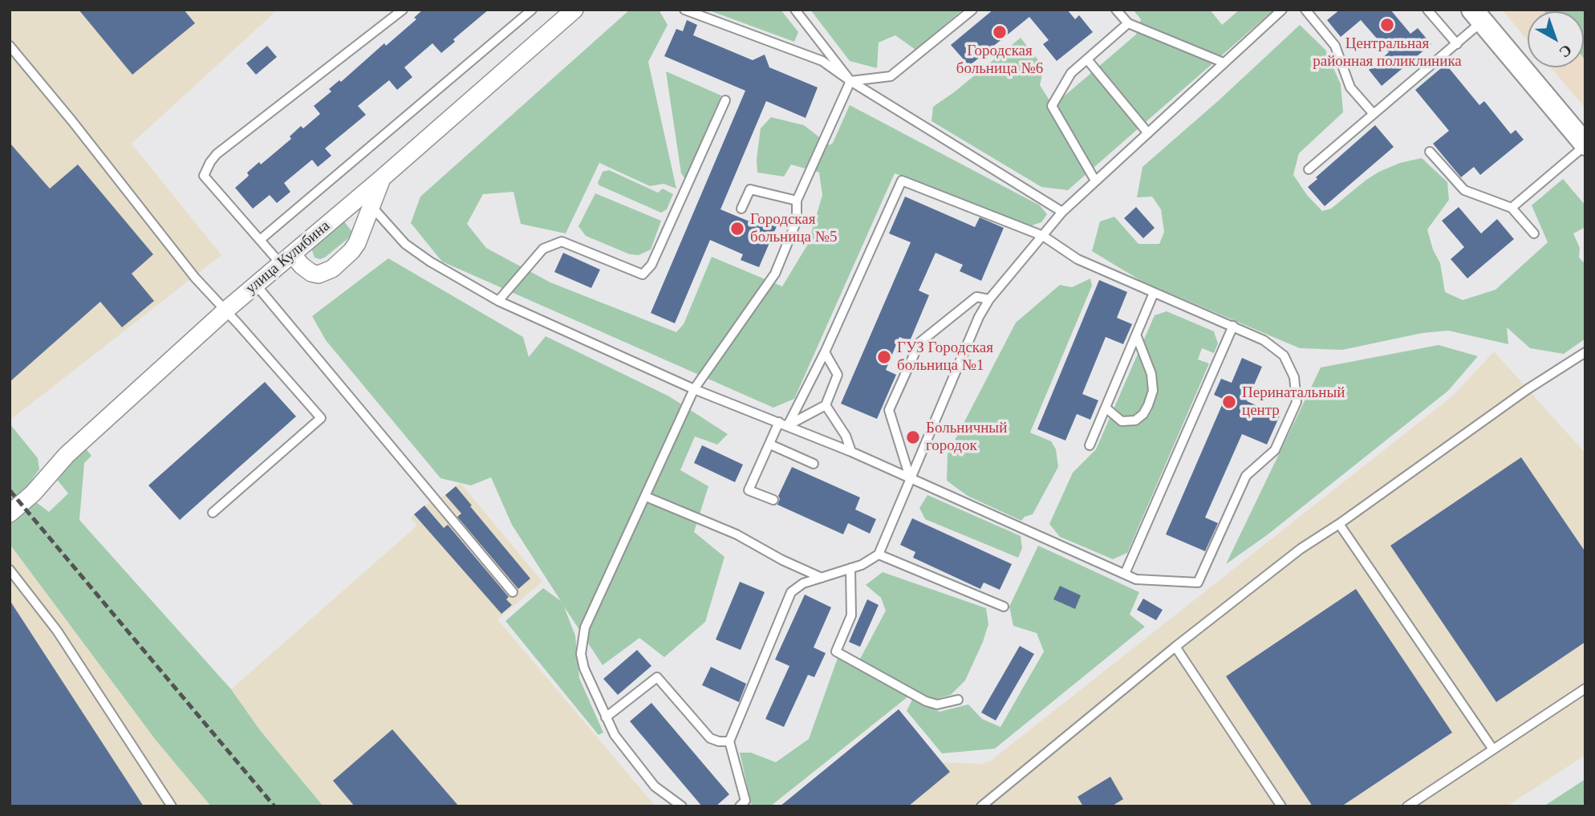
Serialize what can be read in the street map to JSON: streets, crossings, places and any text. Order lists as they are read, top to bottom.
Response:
{
  "streets": {
    "street": ["улица Кулибина"]
  },
  "places": [
    "Центральная районная поликлиника",
    "Городская больница №6",
    "Городская больница №5",
    "ГУЗ Городская больница №1",
    "Перинатальный центр",
    "Больничный городок"
  ],
  "north": "bottom right"
}
